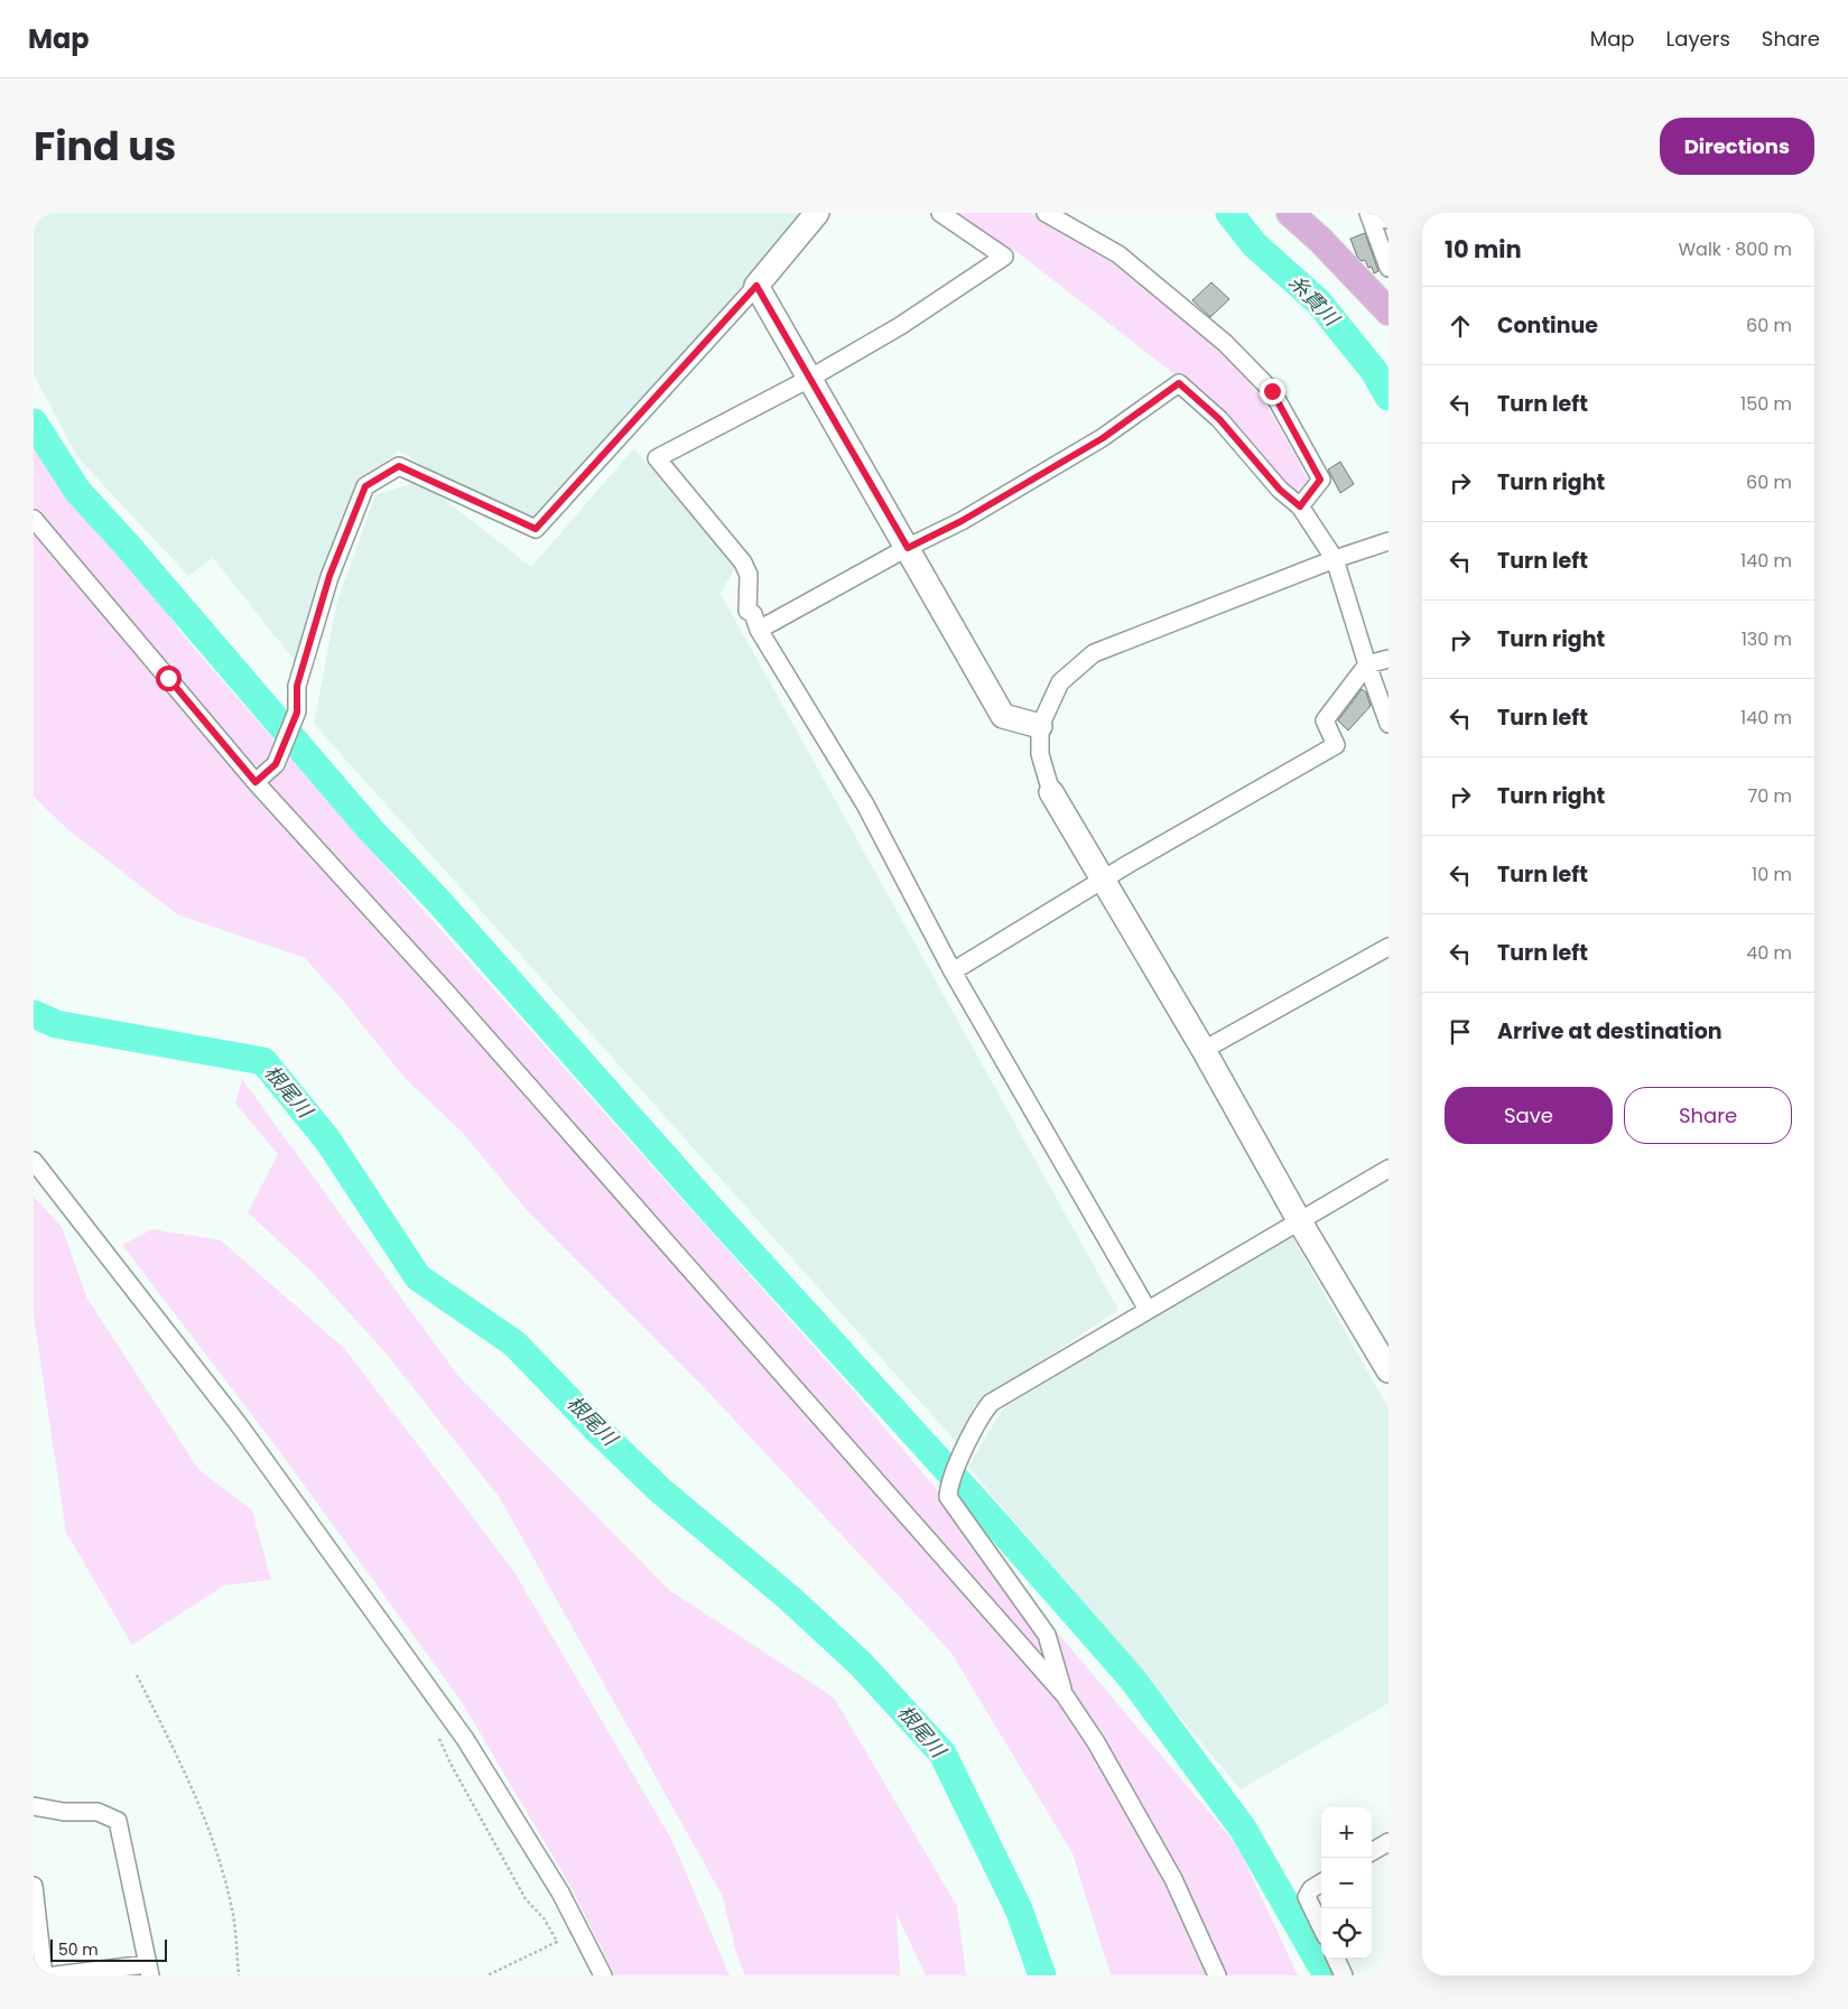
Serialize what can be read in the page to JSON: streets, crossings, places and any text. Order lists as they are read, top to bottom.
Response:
{
  "water": ["糸貫川", "根尾川"],
  "scale_bar": "50 m",
  "page": {
    "header": "Map",
    "nav": ["Map", "Layers", "Share"],
    "title": "Find us",
    "buttons": [
      "Directions",
      ["Save", "Share"]
    ],
    "heading": ["10 min", "Walk · 800 m"],
    "list": [
      ["Continue", "60 m"],
      ["Turn left", "150 m"],
      ["Turn right", "60 m"],
      ["Turn left", "140 m"],
      ["Turn right", "130 m"],
      ["Turn left", "140 m"],
      ["Turn right", "70 m"],
      ["Turn left", "10 m"],
      ["Turn left", "40 m"],
      "Arrive at destination"
    ],
    "map_buttons": ["+", "−"],
    "scale": "50 m"
  }
}
